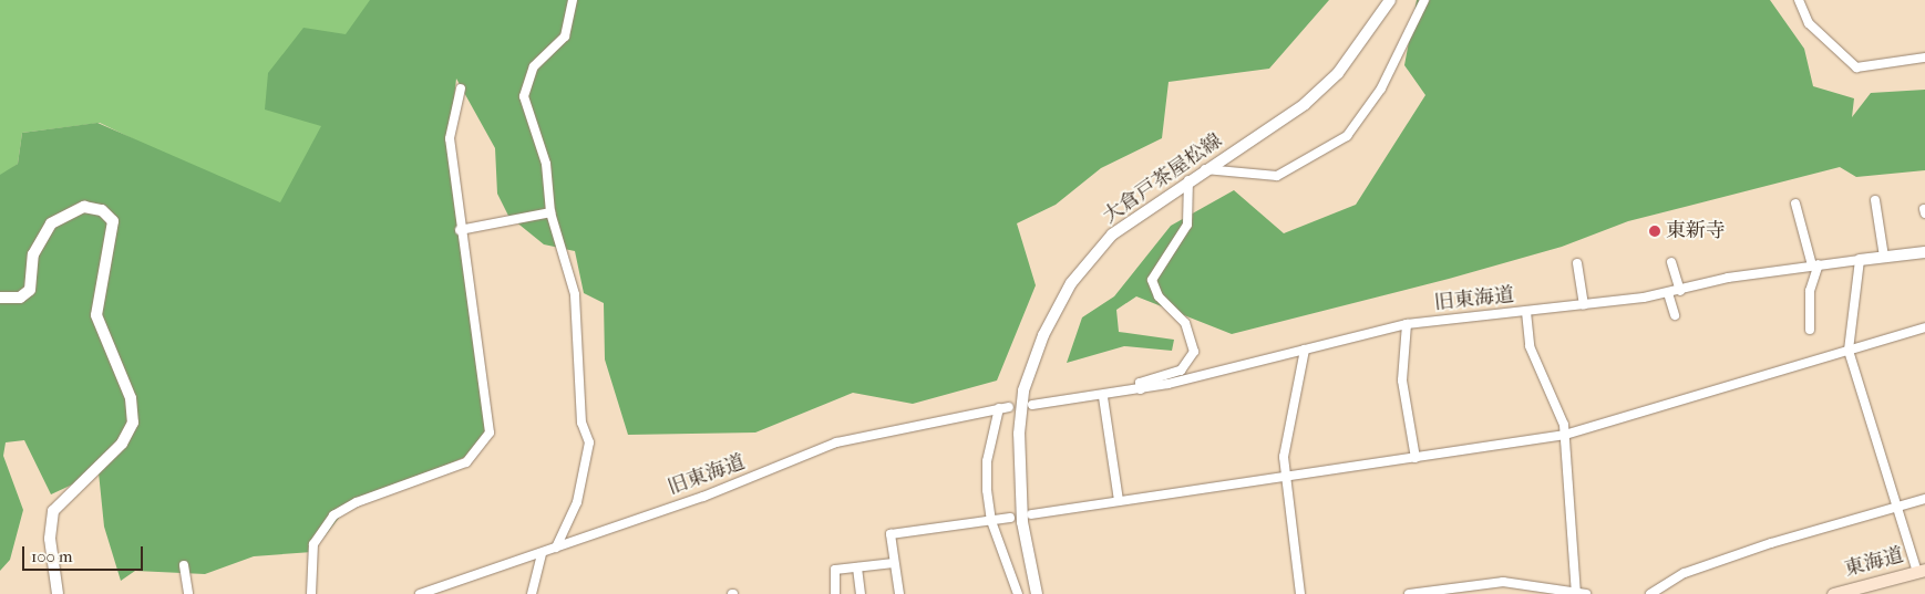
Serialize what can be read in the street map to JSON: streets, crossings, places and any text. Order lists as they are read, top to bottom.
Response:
{
  "streets": {
    "main road": ["東海道"],
    "street": ["大倉戸茶屋松線", "旧東海道"]
  },
  "places": ["東新寺"],
  "scale_bar": "100 m"
}
